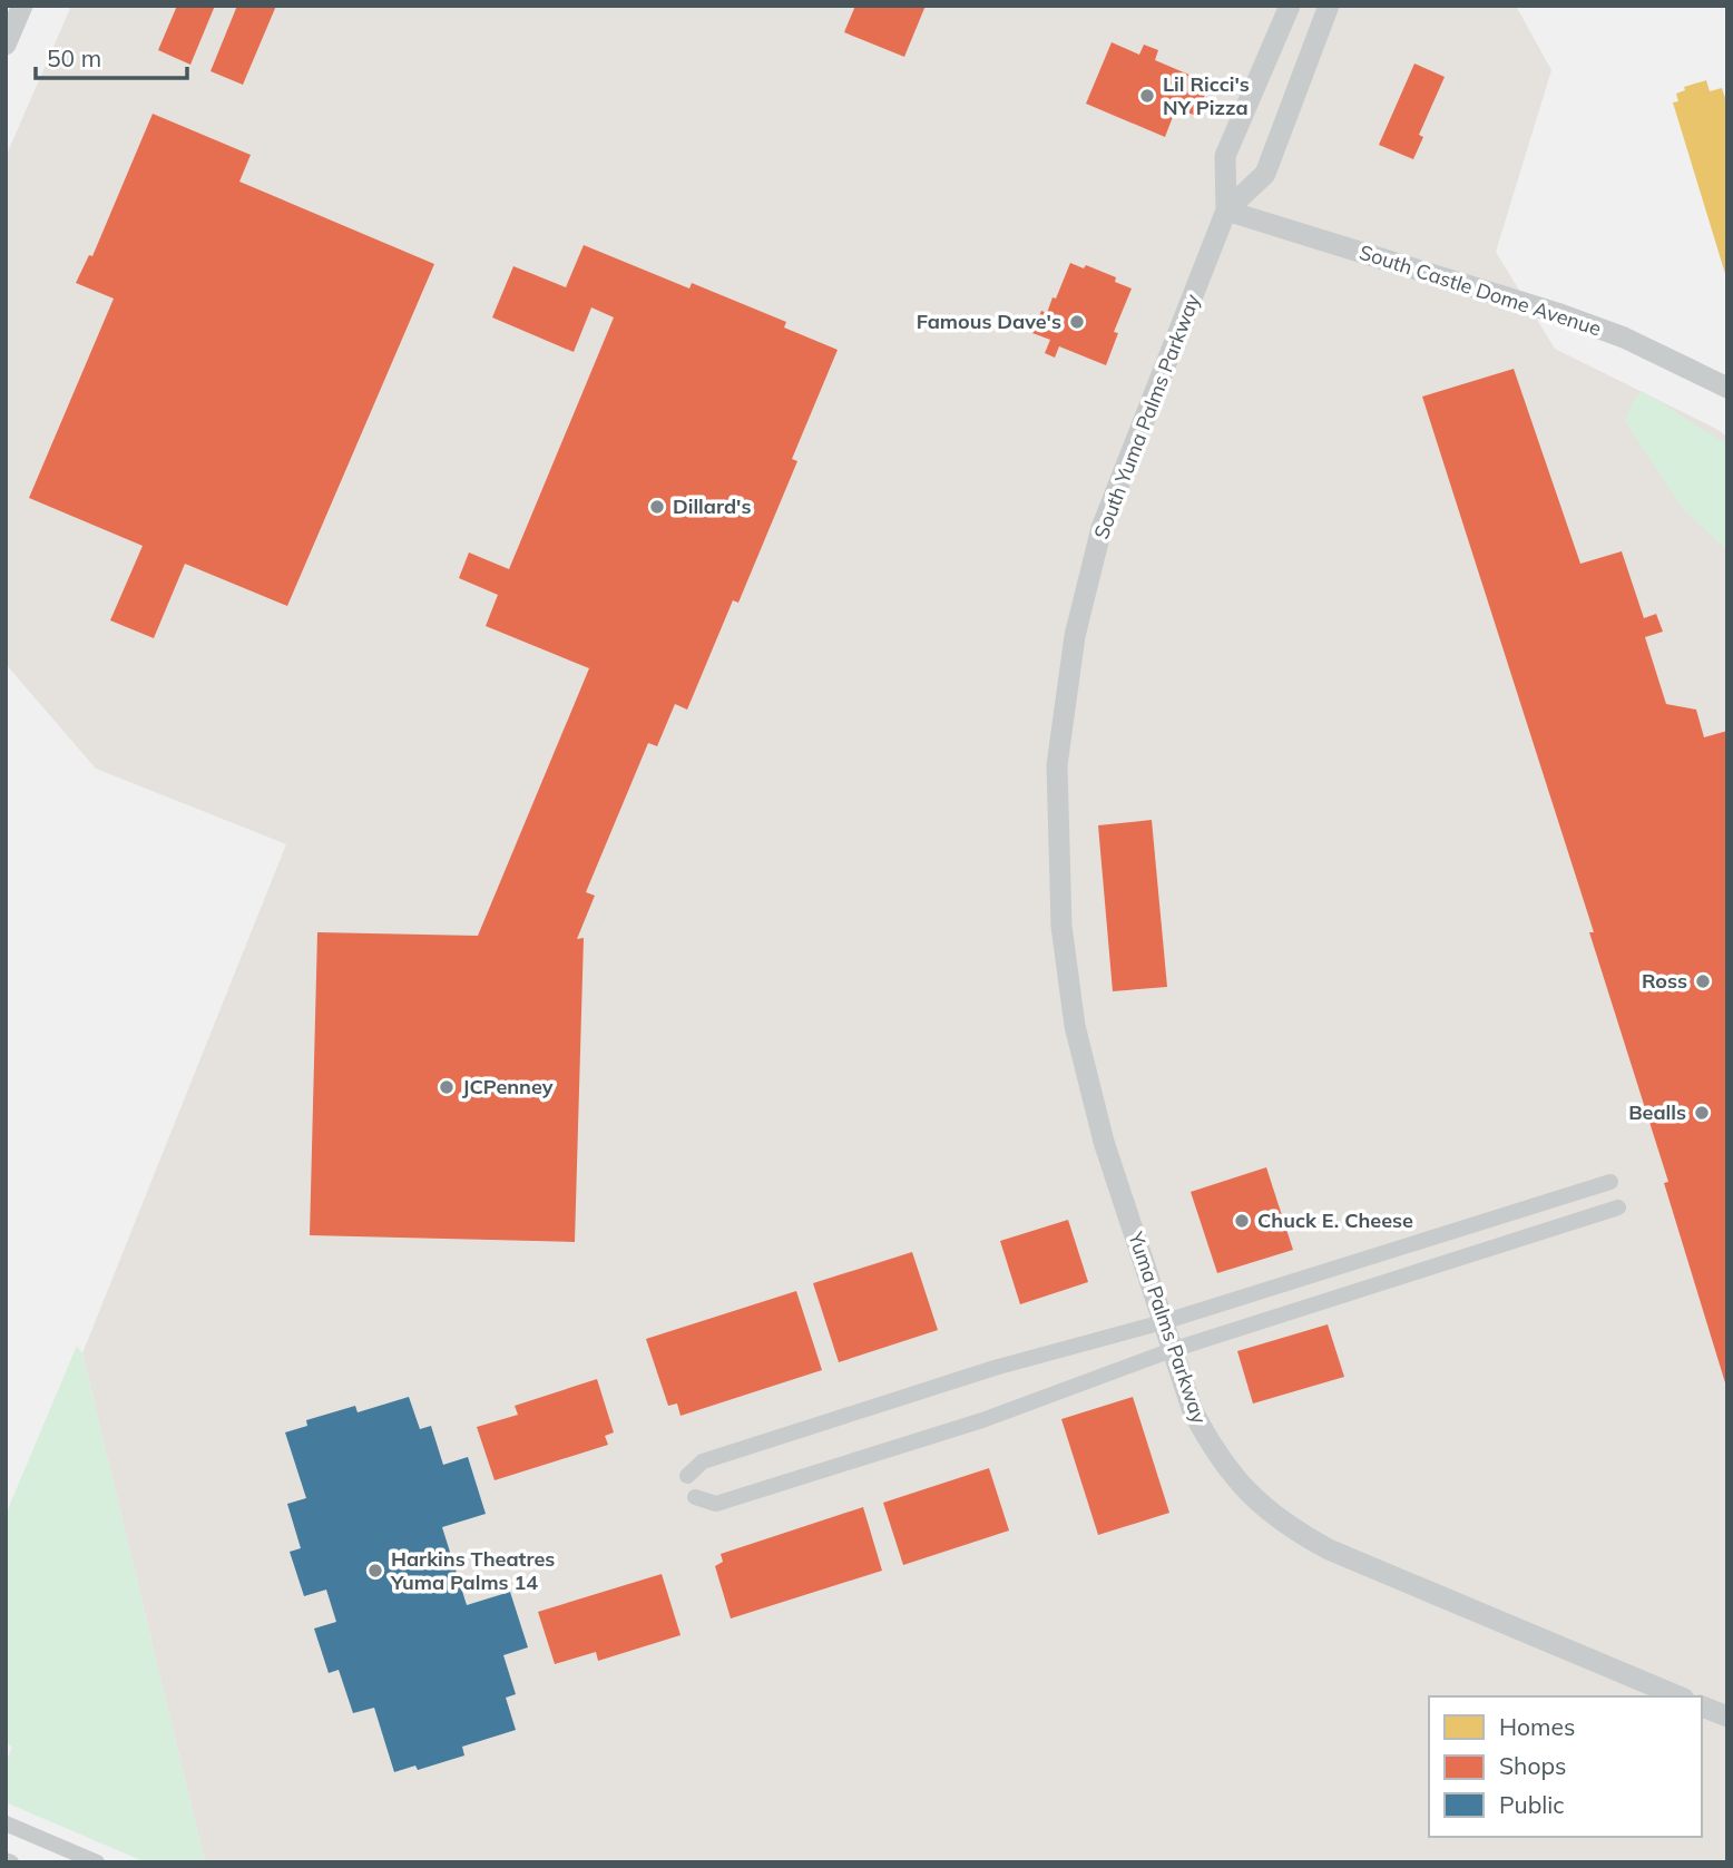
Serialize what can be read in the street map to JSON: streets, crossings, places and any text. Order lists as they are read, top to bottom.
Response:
{
  "streets": {
    "street": ["South Castle Dome Avenue", "South Yuma Palms Parkway", "Yuma Palms Parkway"]
  },
  "crossings": [
    ["South Castle Dome Avenue", "South Yuma Palms Parkway"],
    ["South Yuma Palms Parkway", "Yuma Palms Parkway"]
  ],
  "places": [
    "Lil Ricci's NY Pizza",
    "Famous Dave's",
    "Dillard's",
    "Ross",
    "JCPenney",
    "Bealls",
    "Chuck E. Cheese",
    "Harkins Theatres Yuma Palms 14"
  ],
  "legend": ["Homes", "Shops", "Public"],
  "scale_bar": "50 m"
}
